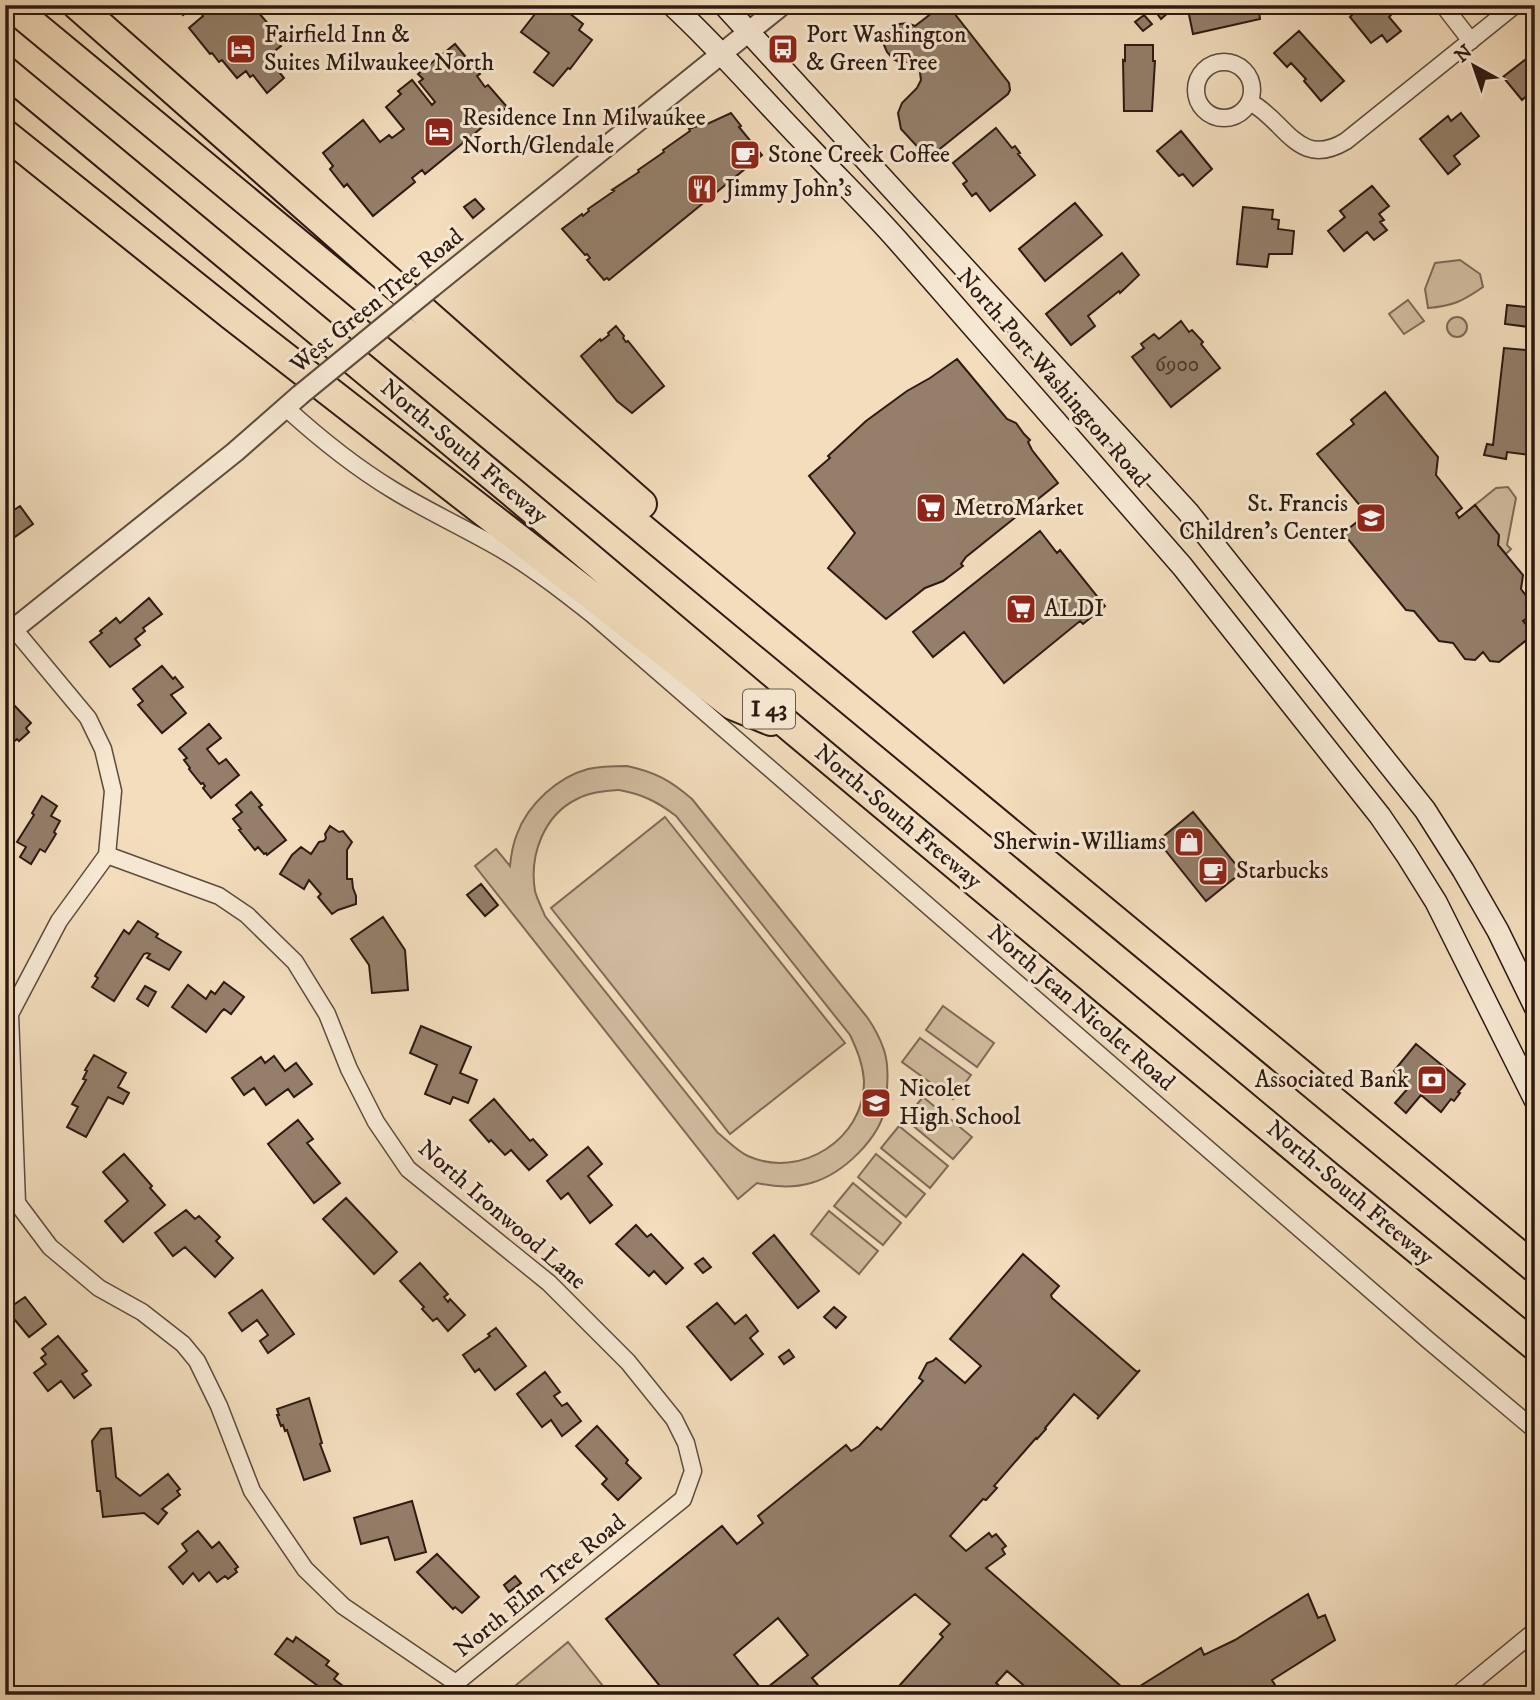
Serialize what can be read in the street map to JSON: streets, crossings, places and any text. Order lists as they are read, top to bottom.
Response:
{
  "streets": {
    "highway": ["North-South Freeway", "I 43"],
    "main road": ["North Port Washington Road"],
    "street": [
      "West Green Tree Road",
      "North Jean Nicolet Road",
      "North Ironwood Lane",
      "North Elm Tree Road"
    ]
  },
  "crossings": [
    ["West Green Tree Road", "North Port Washington Road"],
    ["West Green Tree Road", "North Jean Nicolet Road"],
    ["North Ironwood Lane", "North Elm Tree Road"]
  ],
  "places": {
    "hotel": ["Fairfield Inn & Suites Milwaukee North", "Residence Inn Milwaukee North/Glendale"],
    "bus stop": ["Port Washington & Green Tree"],
    "cafe": ["Stone Creek Coffee", "Starbucks"],
    "restaurant": ["Jimmy John's"],
    "supermarket": ["MetroMarket", "ALDI"],
    "school or university": ["St. Francis Children's Center", "Nicolet High School"],
    "shop": ["Sherwin-Williams"],
    "bank": ["Associated Bank"]
  },
  "house_numbers": ["6900"],
  "north": "top left"
}
